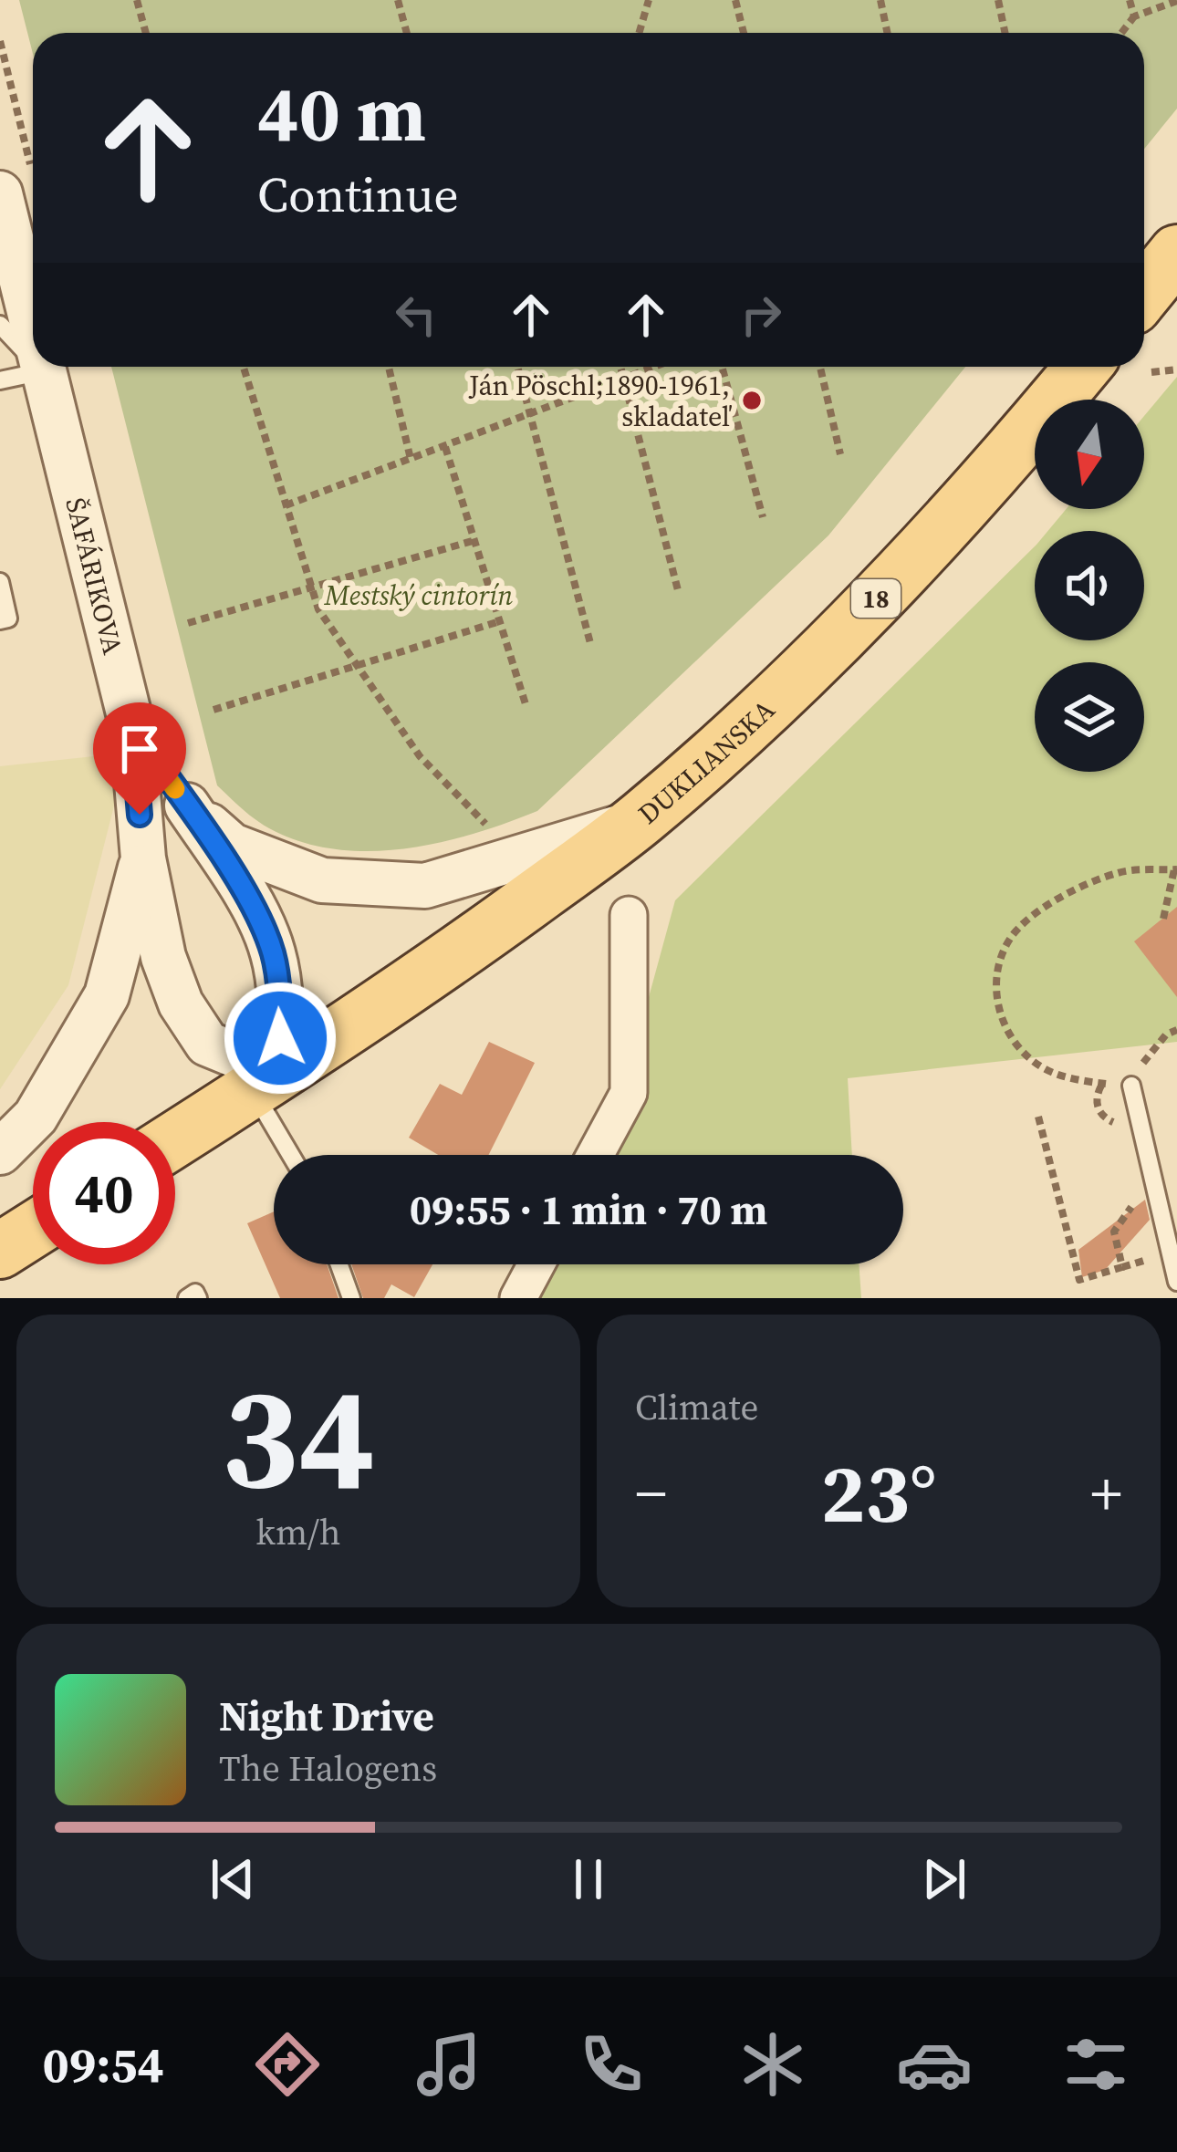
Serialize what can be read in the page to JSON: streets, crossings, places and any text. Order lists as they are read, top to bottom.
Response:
{
  "streets": {
    "main road": ["18", "DUKLIANSKA"],
    "street": ["ŠAFÁRIKOVA"]
  },
  "crossings": [
    ["ŠAFÁRIKOVA", "DUKLIANSKA"]
  ],
  "parks": ["Mestský cintorín"],
  "places": ["Ján Pöschl;1890-1961, skladateľ"],
  "north": "bottom",
  "page": {
    "turn": ["40 m", "Continue"],
    "limit": "40",
    "trip": "09:55 · 1 min · 70 m",
    "tile": [
      ["34", "km/h"],
      "Climate"
    ],
    "heat": ["−", "23°", "+"],
    "song": ["Night Drive", "The Halogens"],
    "tabs": "09:54"
  }
}
